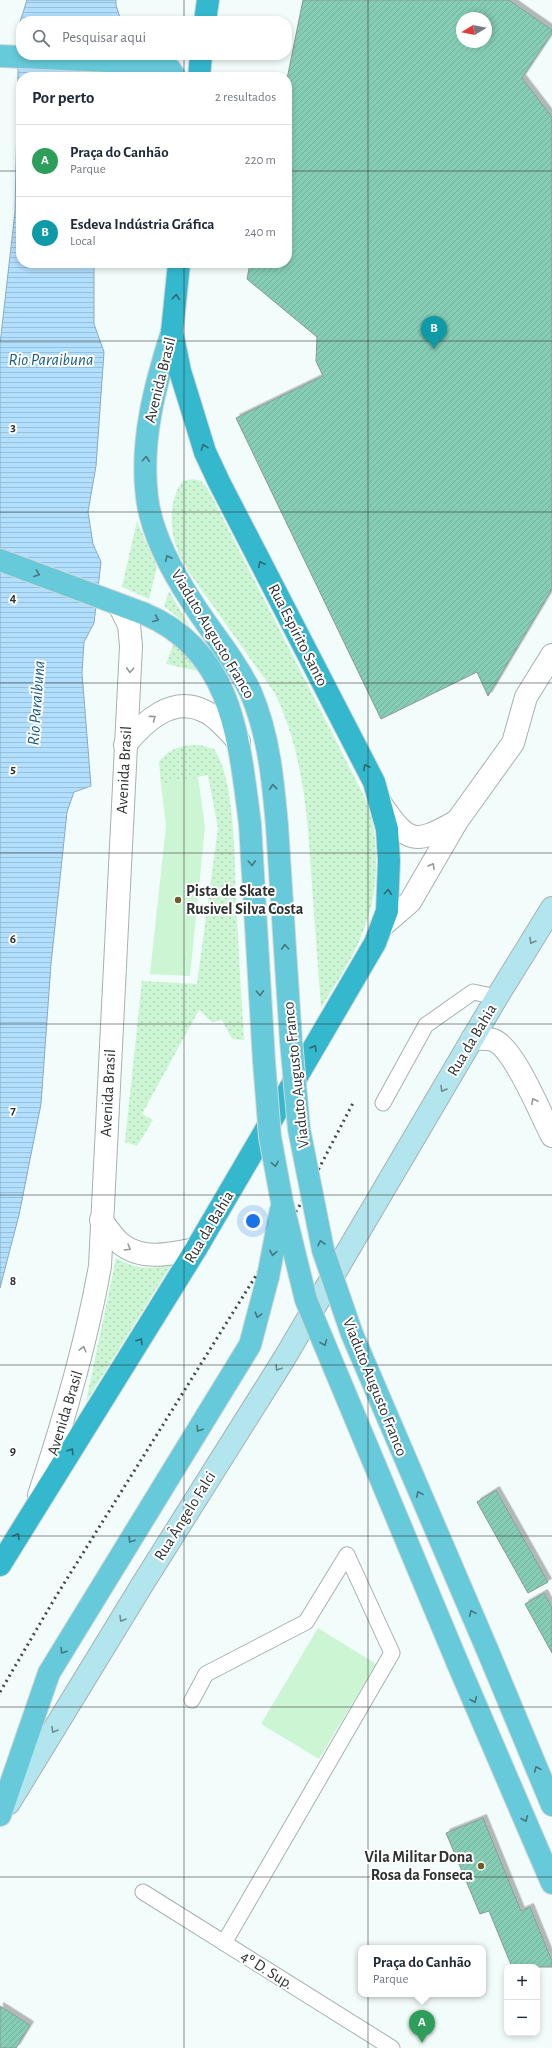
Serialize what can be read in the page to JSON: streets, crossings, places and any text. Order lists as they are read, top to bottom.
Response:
{
  "streets": {
    "highway": ["Avenida Brasil", "Rua Espírito Santo", "Rua da Bahia"],
    "main road": ["Viaduto Augusto Franco", "Rua Ângelo Falci"],
    "lane": ["4º D. Sup."]
  },
  "crossings": [
    ["Avenida Brasil", "Viaduto Augusto Franco"],
    ["Avenida Brasil", "Rua Espírito Santo"],
    ["Avenida Brasil", "Rua da Bahia"],
    ["Rua Espírito Santo", "Rua da Bahia"],
    ["Rua da Bahia", "Rua Ângelo Falci"]
  ],
  "one_way": ["Rua Espírito Santo"],
  "water": ["Rio Paraibuna"],
  "places": ["Pista de Skate Rusivel Silva Costa", "Vila Militar Dona Rosa da Fonseca"],
  "north": "left",
  "page": {
    "search": "Pesquisar aqui",
    "heading": ["Por perto", "2 resultados"],
    "list": [
      {
        "mark": "A",
        "name": "Praça do Canhão",
        "note": "Parque",
        "value": "220 m"
      },
      {
        "mark": "B",
        "name": "Esdeva Indústria Gráfica",
        "note": "Local",
        "value": "240 m"
      }
    ],
    "pins": ["B", "A"],
    "popup": ["Praça do Canhão", "Parque"],
    "map_buttons": ["+", "−"]
  },
  "grid": {
    "rows": [
      "3",
      "4",
      "5",
      "6",
      "7",
      "8",
      "9"
    ]
  }
}
